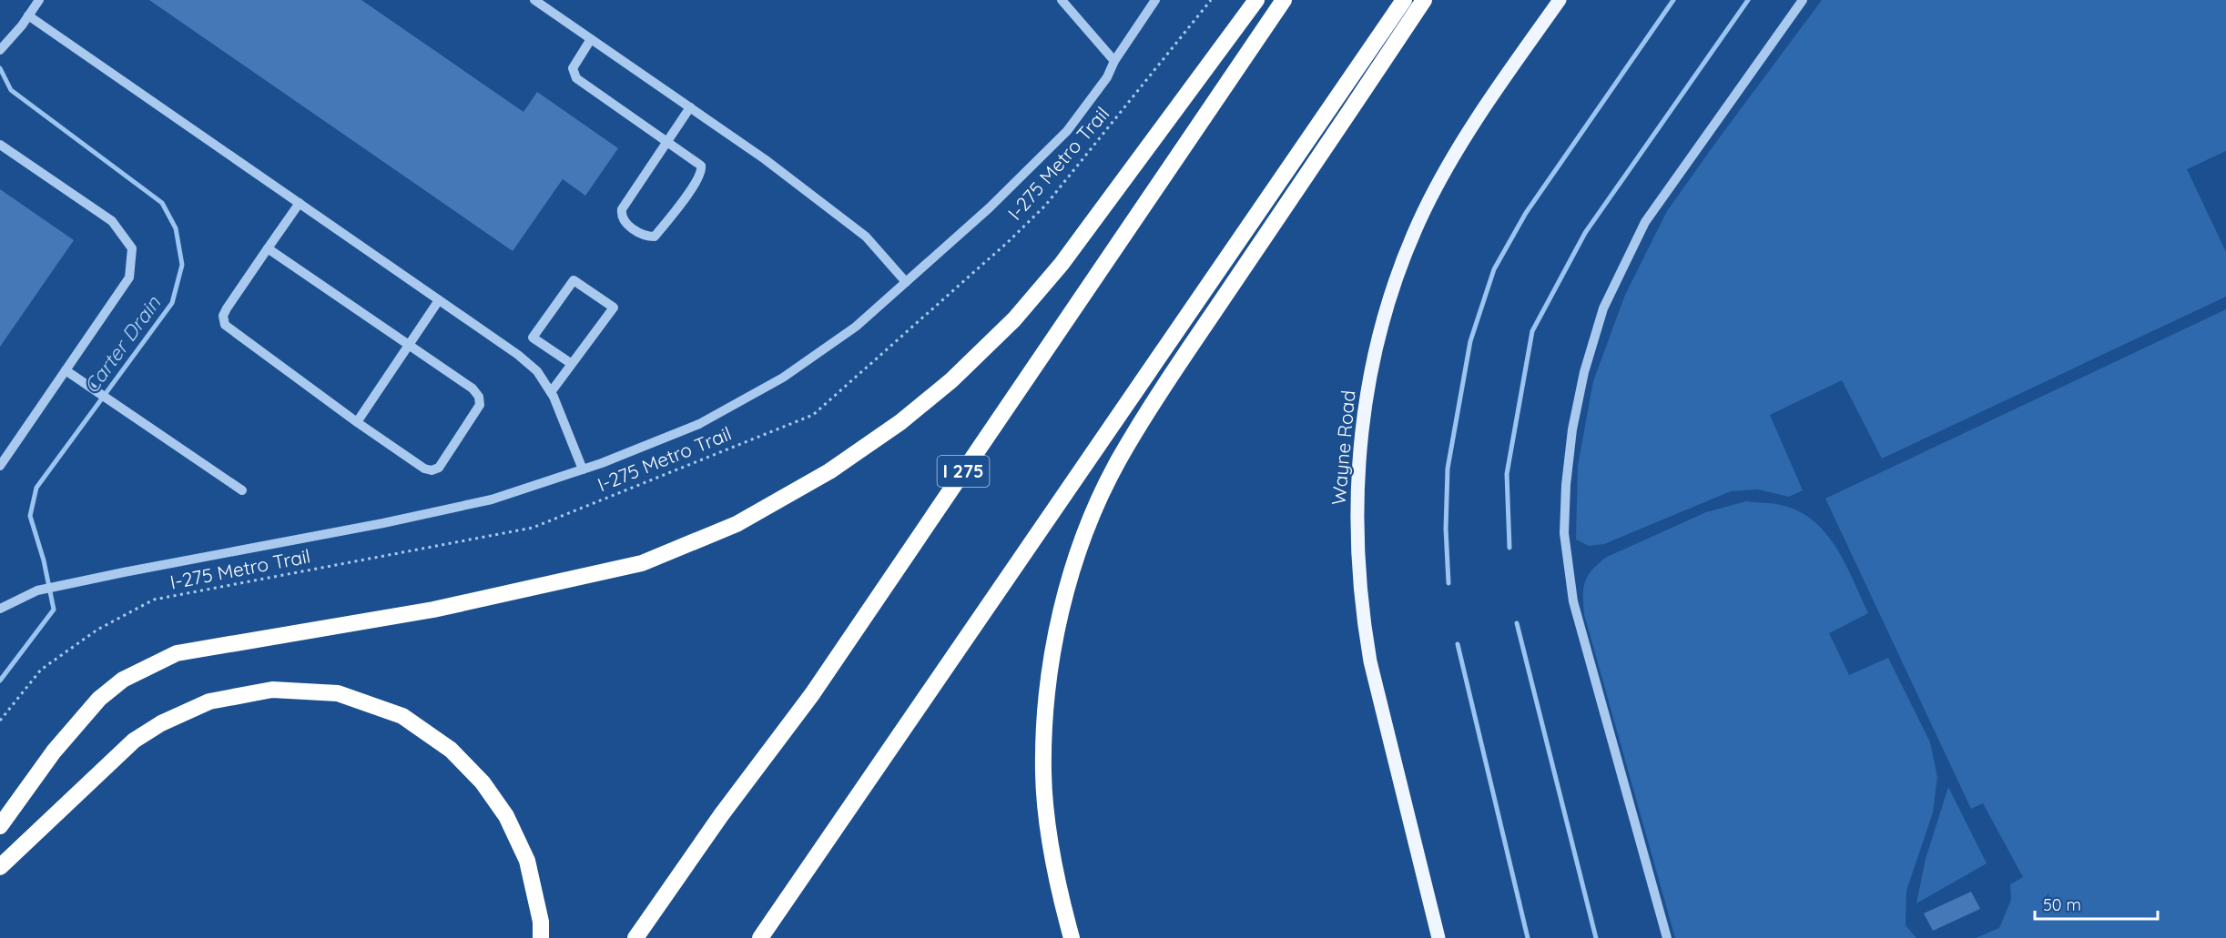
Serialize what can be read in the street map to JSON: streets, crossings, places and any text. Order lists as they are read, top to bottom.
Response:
{
  "streets": {
    "highway": ["I 275"],
    "main road": ["Wayne Road"],
    "path": ["I-275 Metro Trail"]
  },
  "water": ["Carter Drain"],
  "scale_bar": "50 m"
}
